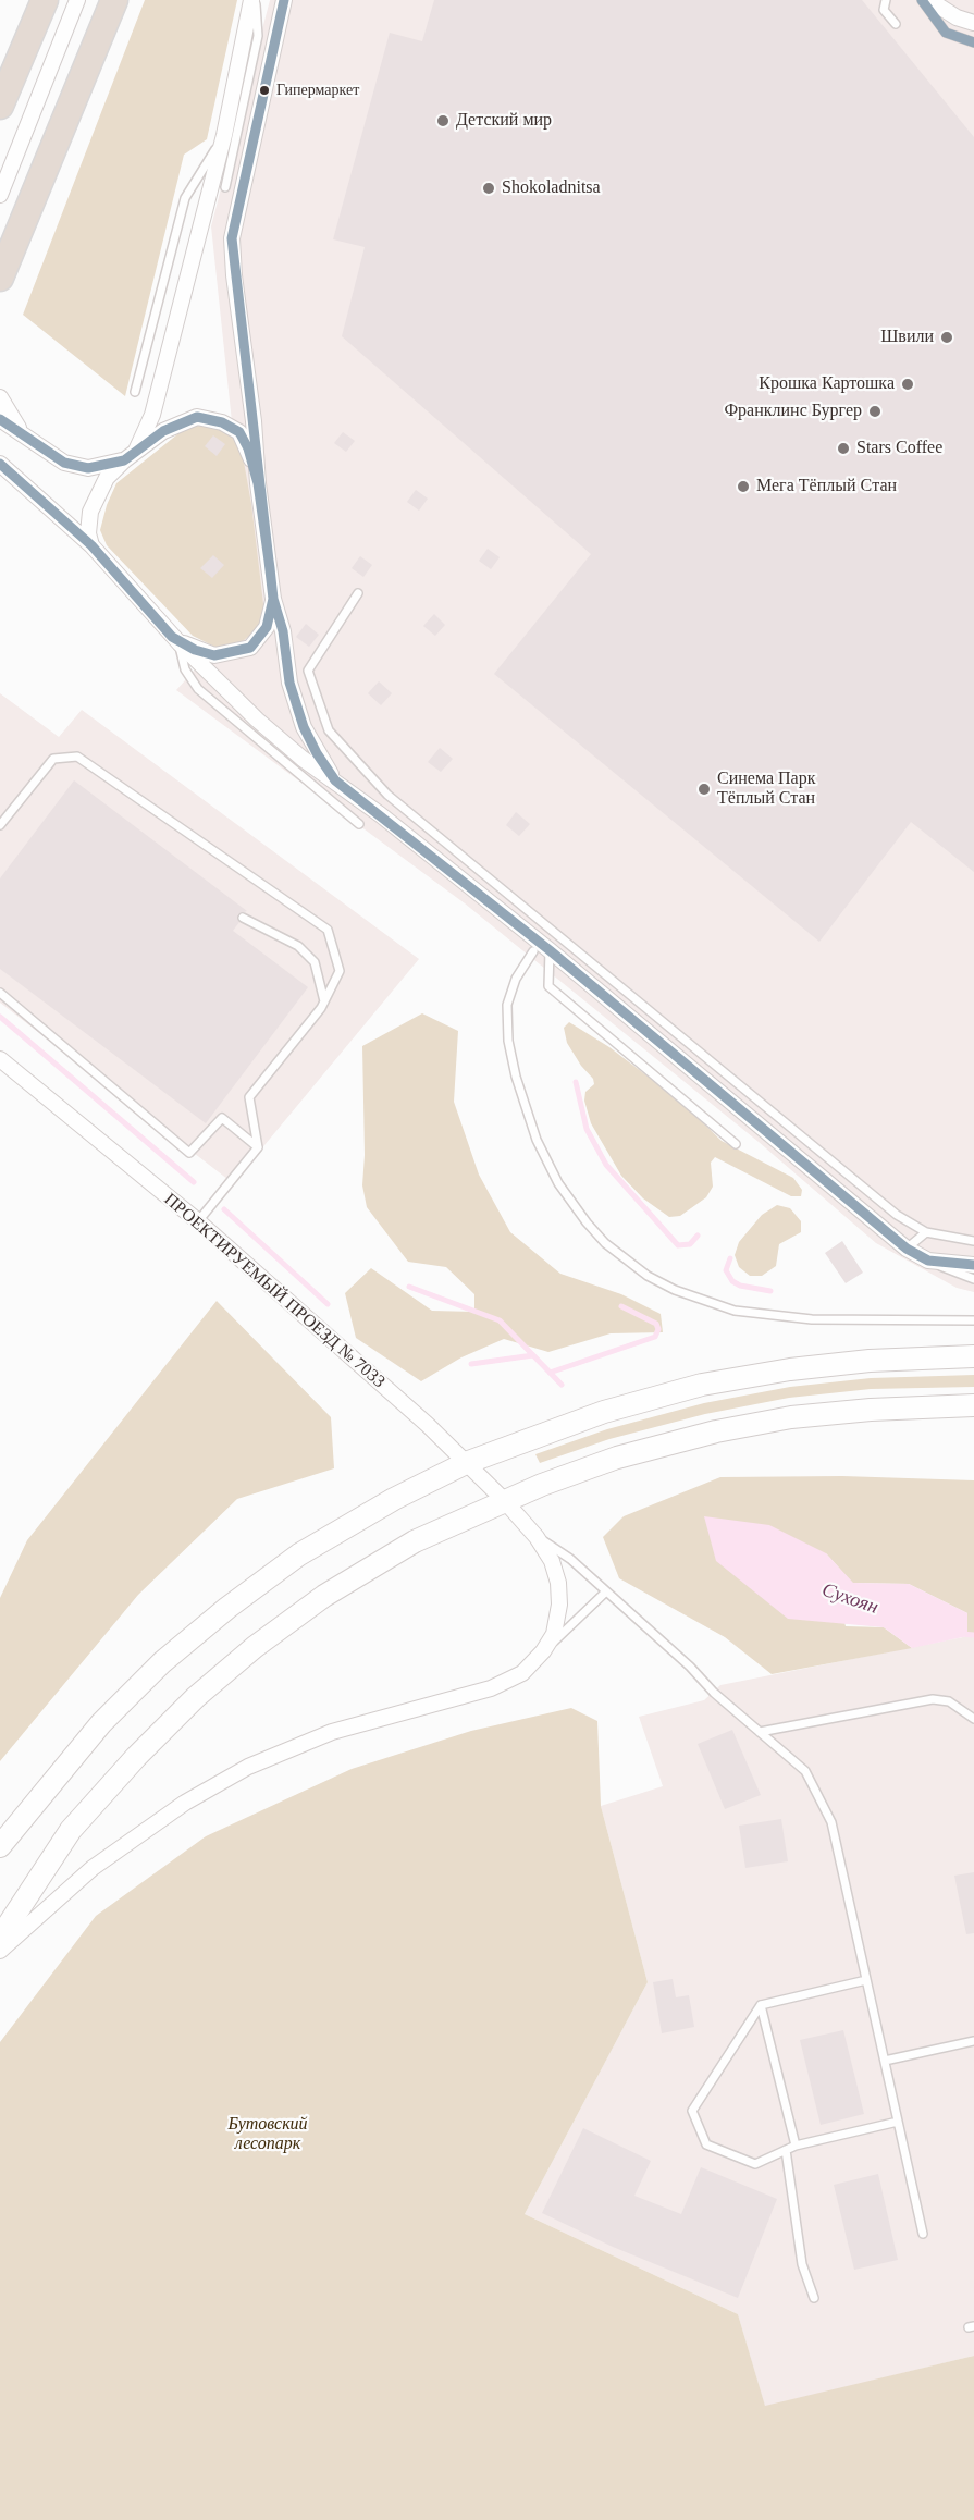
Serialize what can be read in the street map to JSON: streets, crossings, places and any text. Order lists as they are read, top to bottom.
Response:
{
  "streets": {
    "street": ["ПРОЕКТИРУЕМЫЙ ПРОЕЗД № 7033"]
  },
  "water": ["Сухоян"],
  "parks": ["Бутовский лесопарк"],
  "places": [
    "Гипермаркет",
    "Детский мир",
    "Shokoladnitsa",
    "Швили",
    "Крошка Картошка",
    "Франклинс Бургер",
    "Stars Coffee",
    "Мега Тёплый Cтан",
    "Синема Парк Тёплый Стан"
  ]
}
